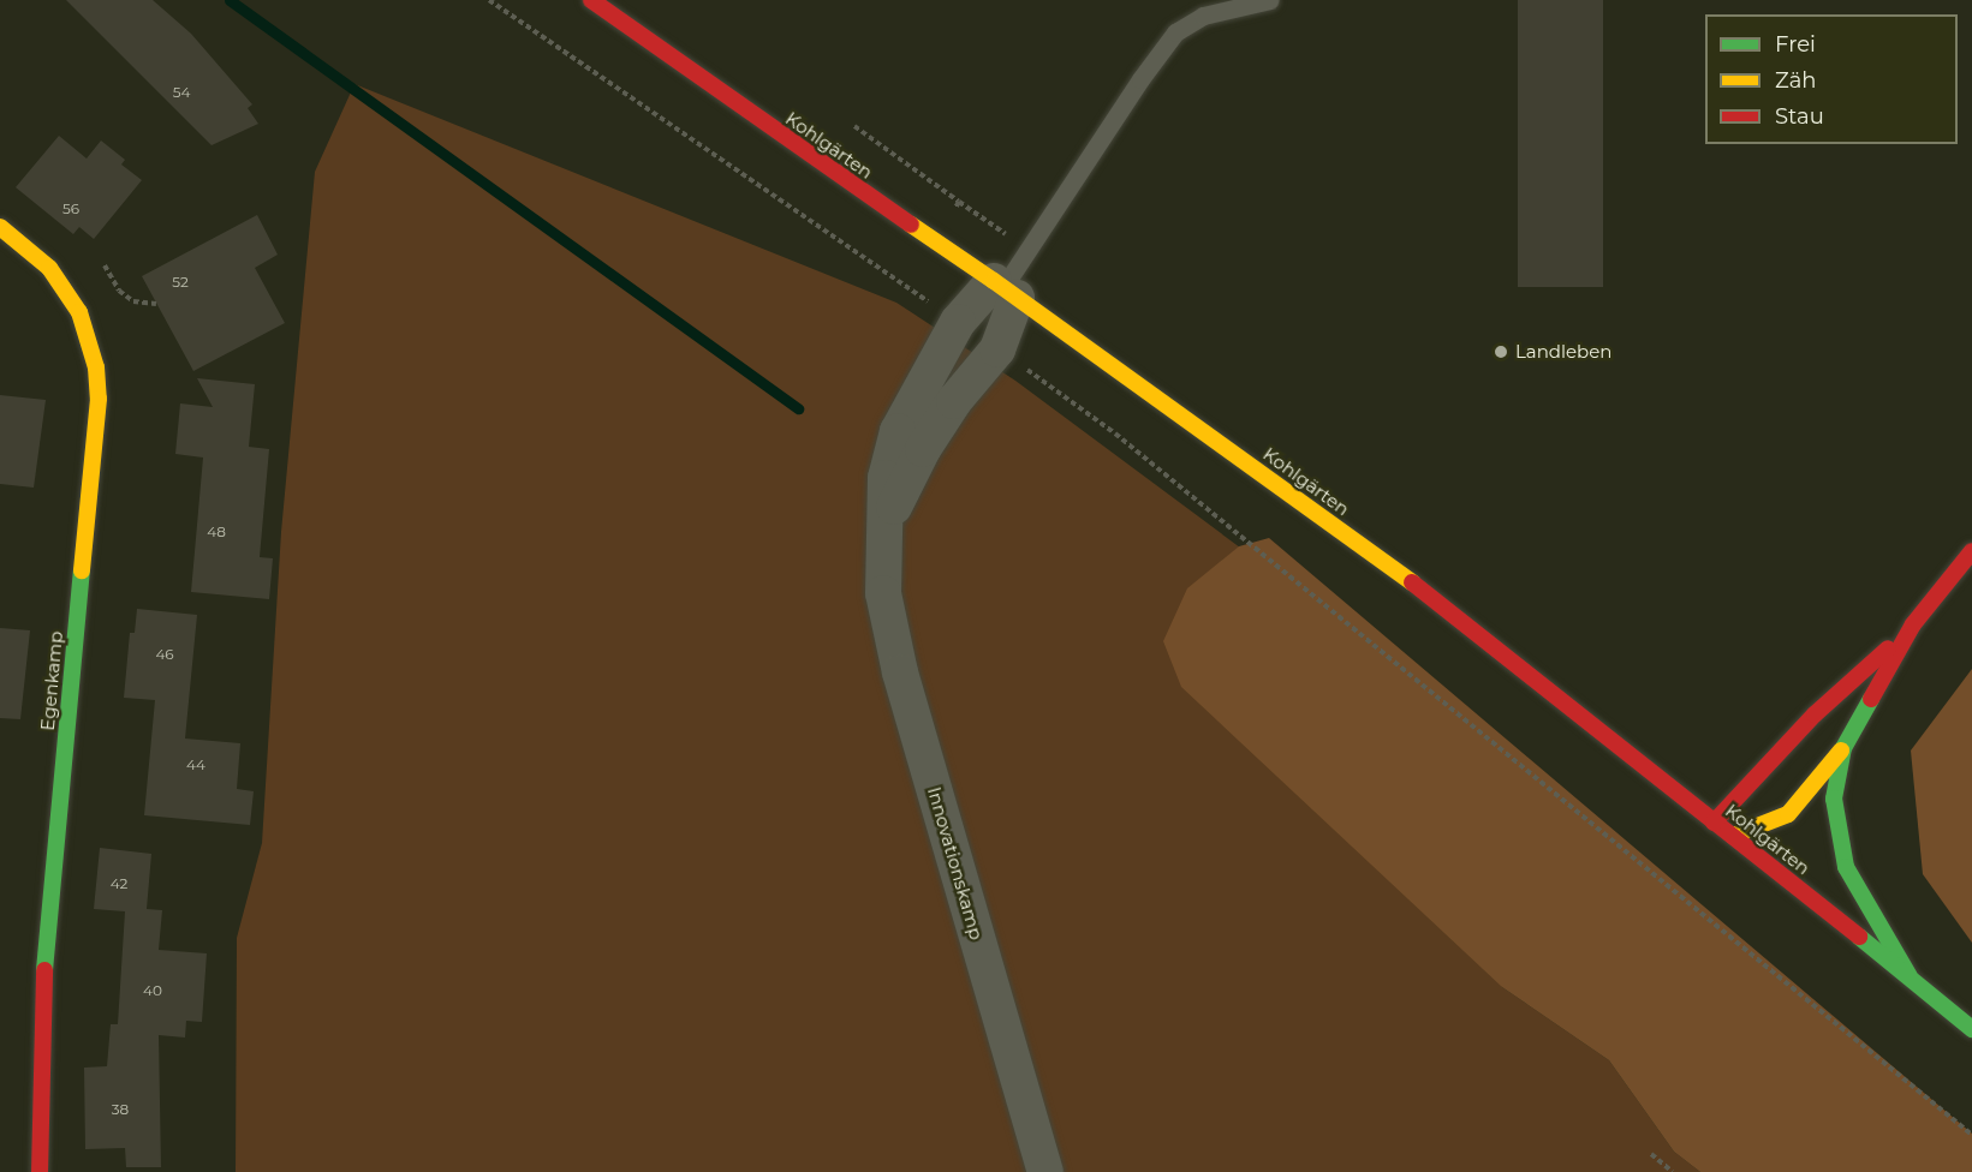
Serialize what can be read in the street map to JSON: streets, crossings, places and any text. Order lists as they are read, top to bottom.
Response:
{
  "streets": {
    "street": ["Kohlgärten", "Egenkamp", "Innovationskamp"]
  },
  "crossings": [
    ["Kohlgärten", "Innovationskamp"]
  ],
  "places": ["Landleben"],
  "house_numbers": [
    "54",
    "56",
    "52",
    "48",
    "46",
    "44",
    "42",
    "40",
    "38"
  ],
  "legend": ["Frei", "Zäh", "Stau"]
}
